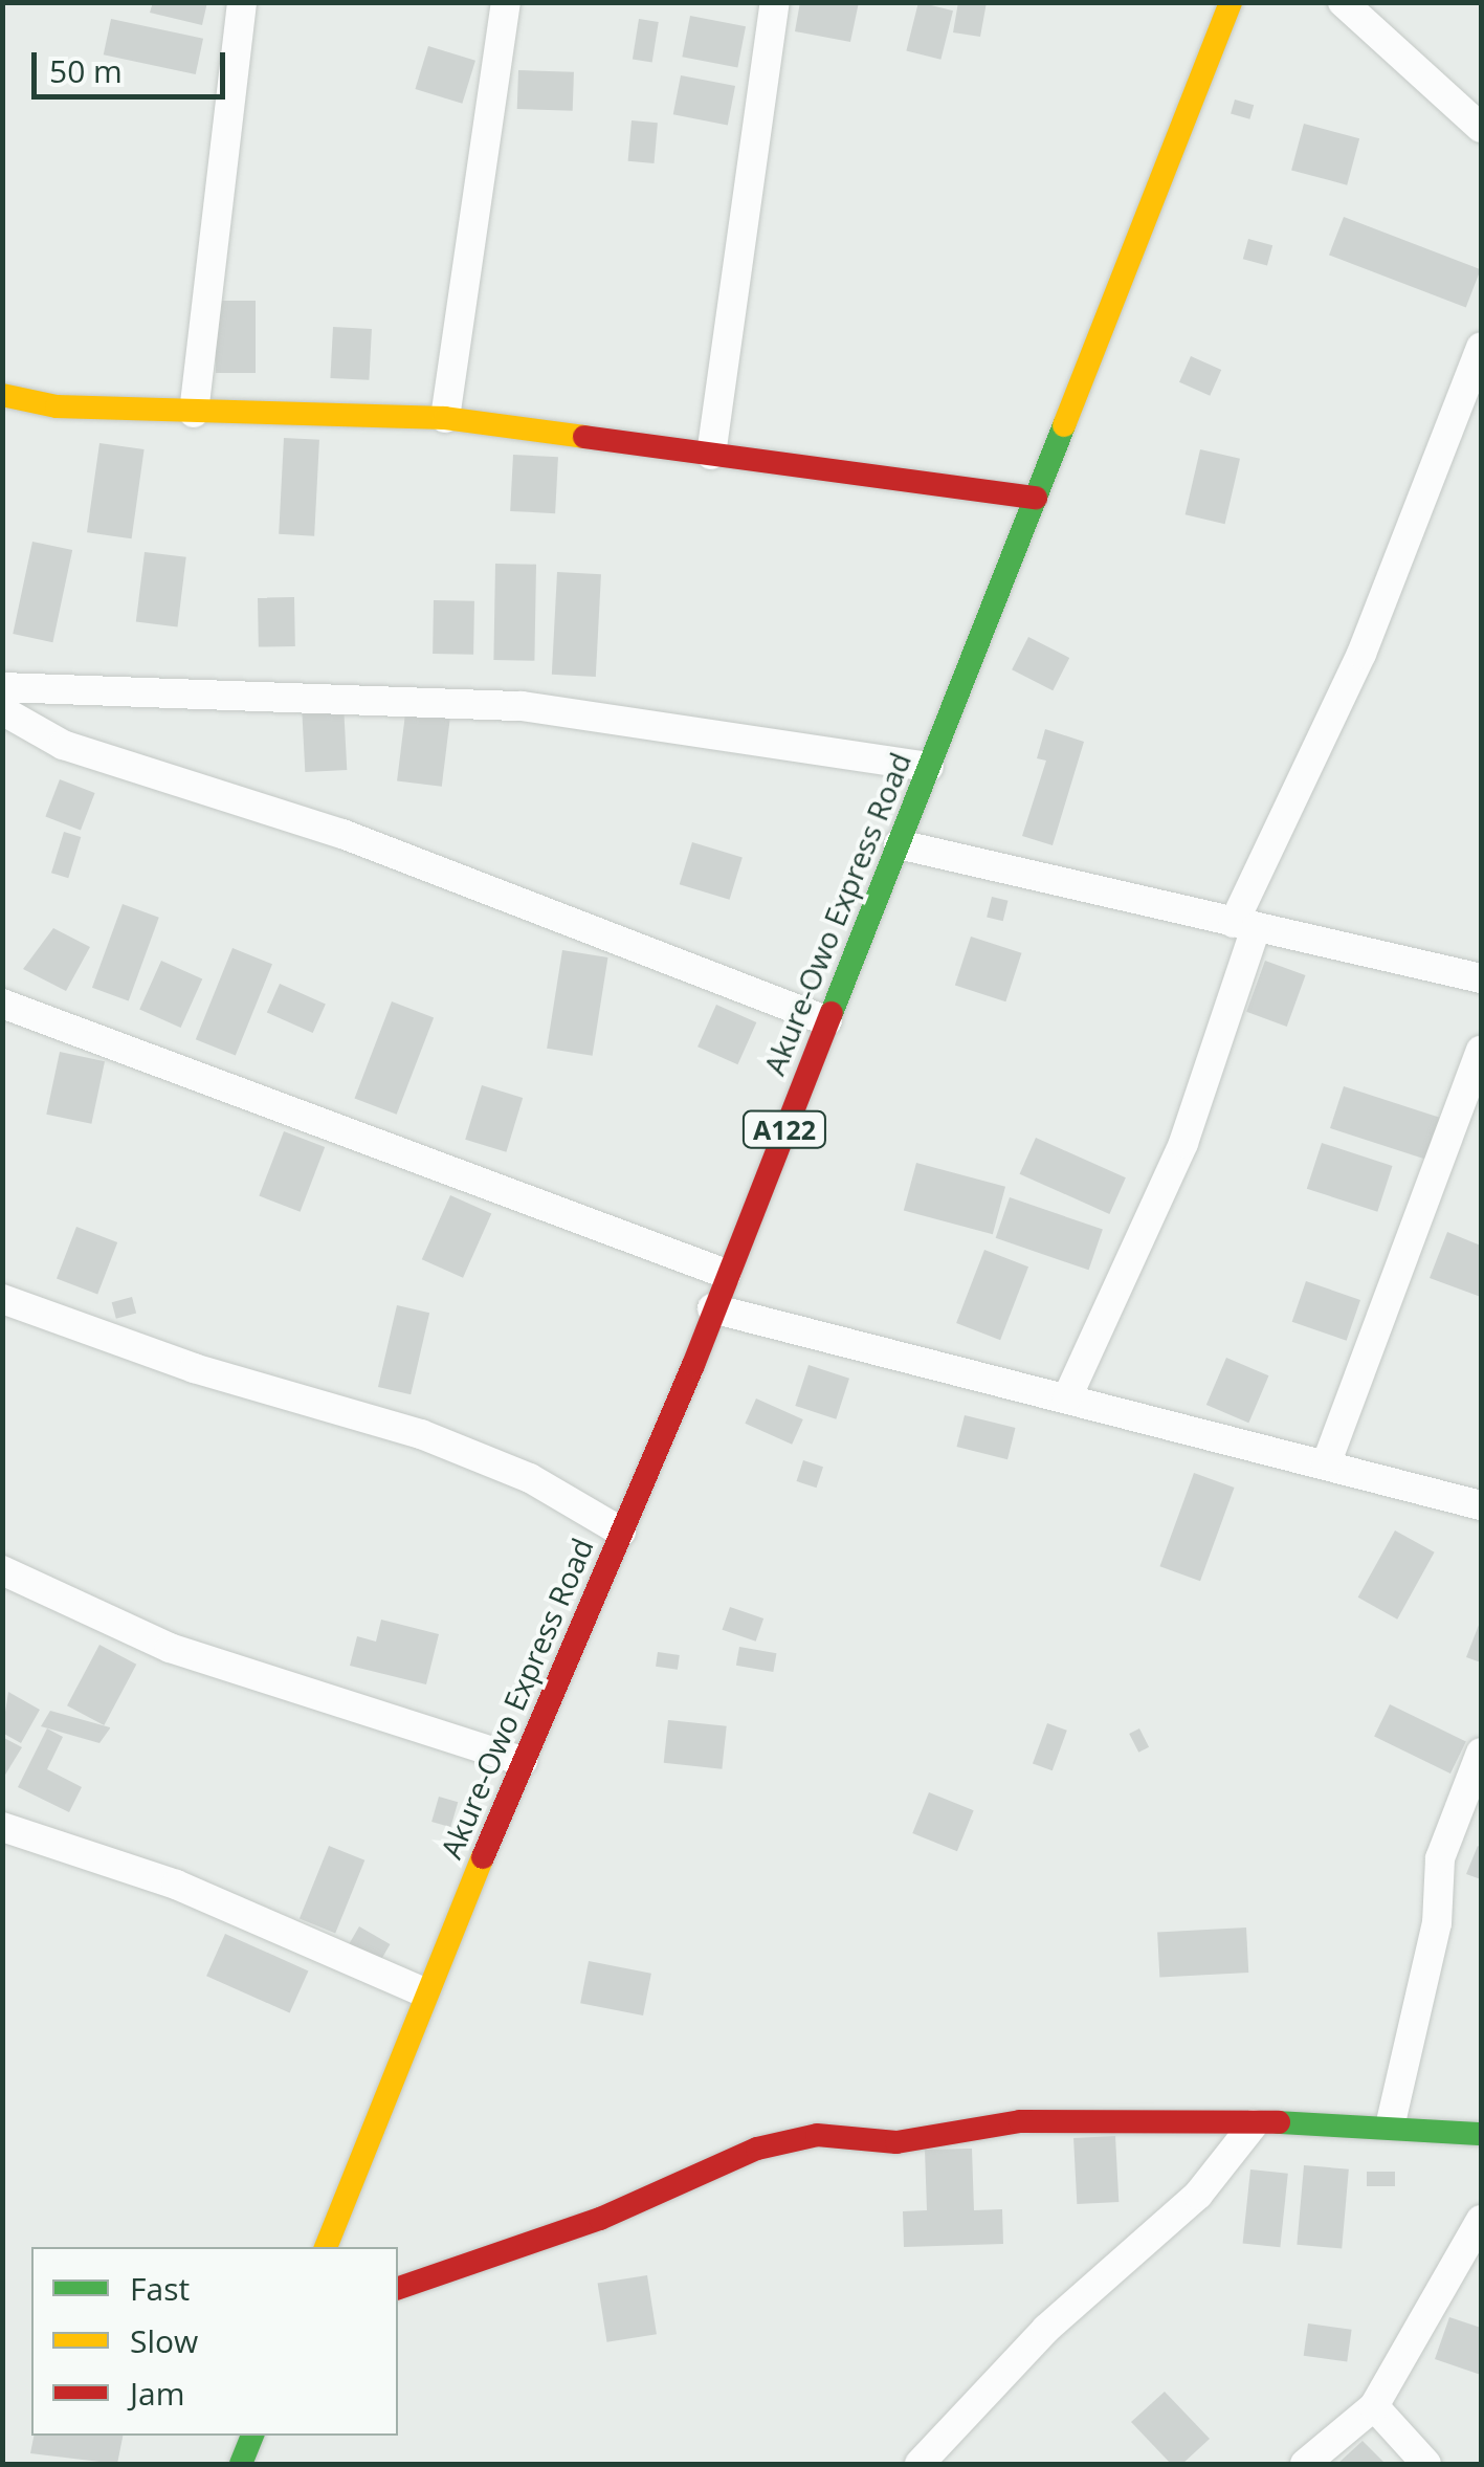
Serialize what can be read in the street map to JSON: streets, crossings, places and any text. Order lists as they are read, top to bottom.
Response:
{
  "streets": {
    "main road": ["Akure-Owo Express Road", "A122"]
  },
  "legend": ["Fast", "Slow", "Jam"],
  "scale_bar": "50 m"
}
